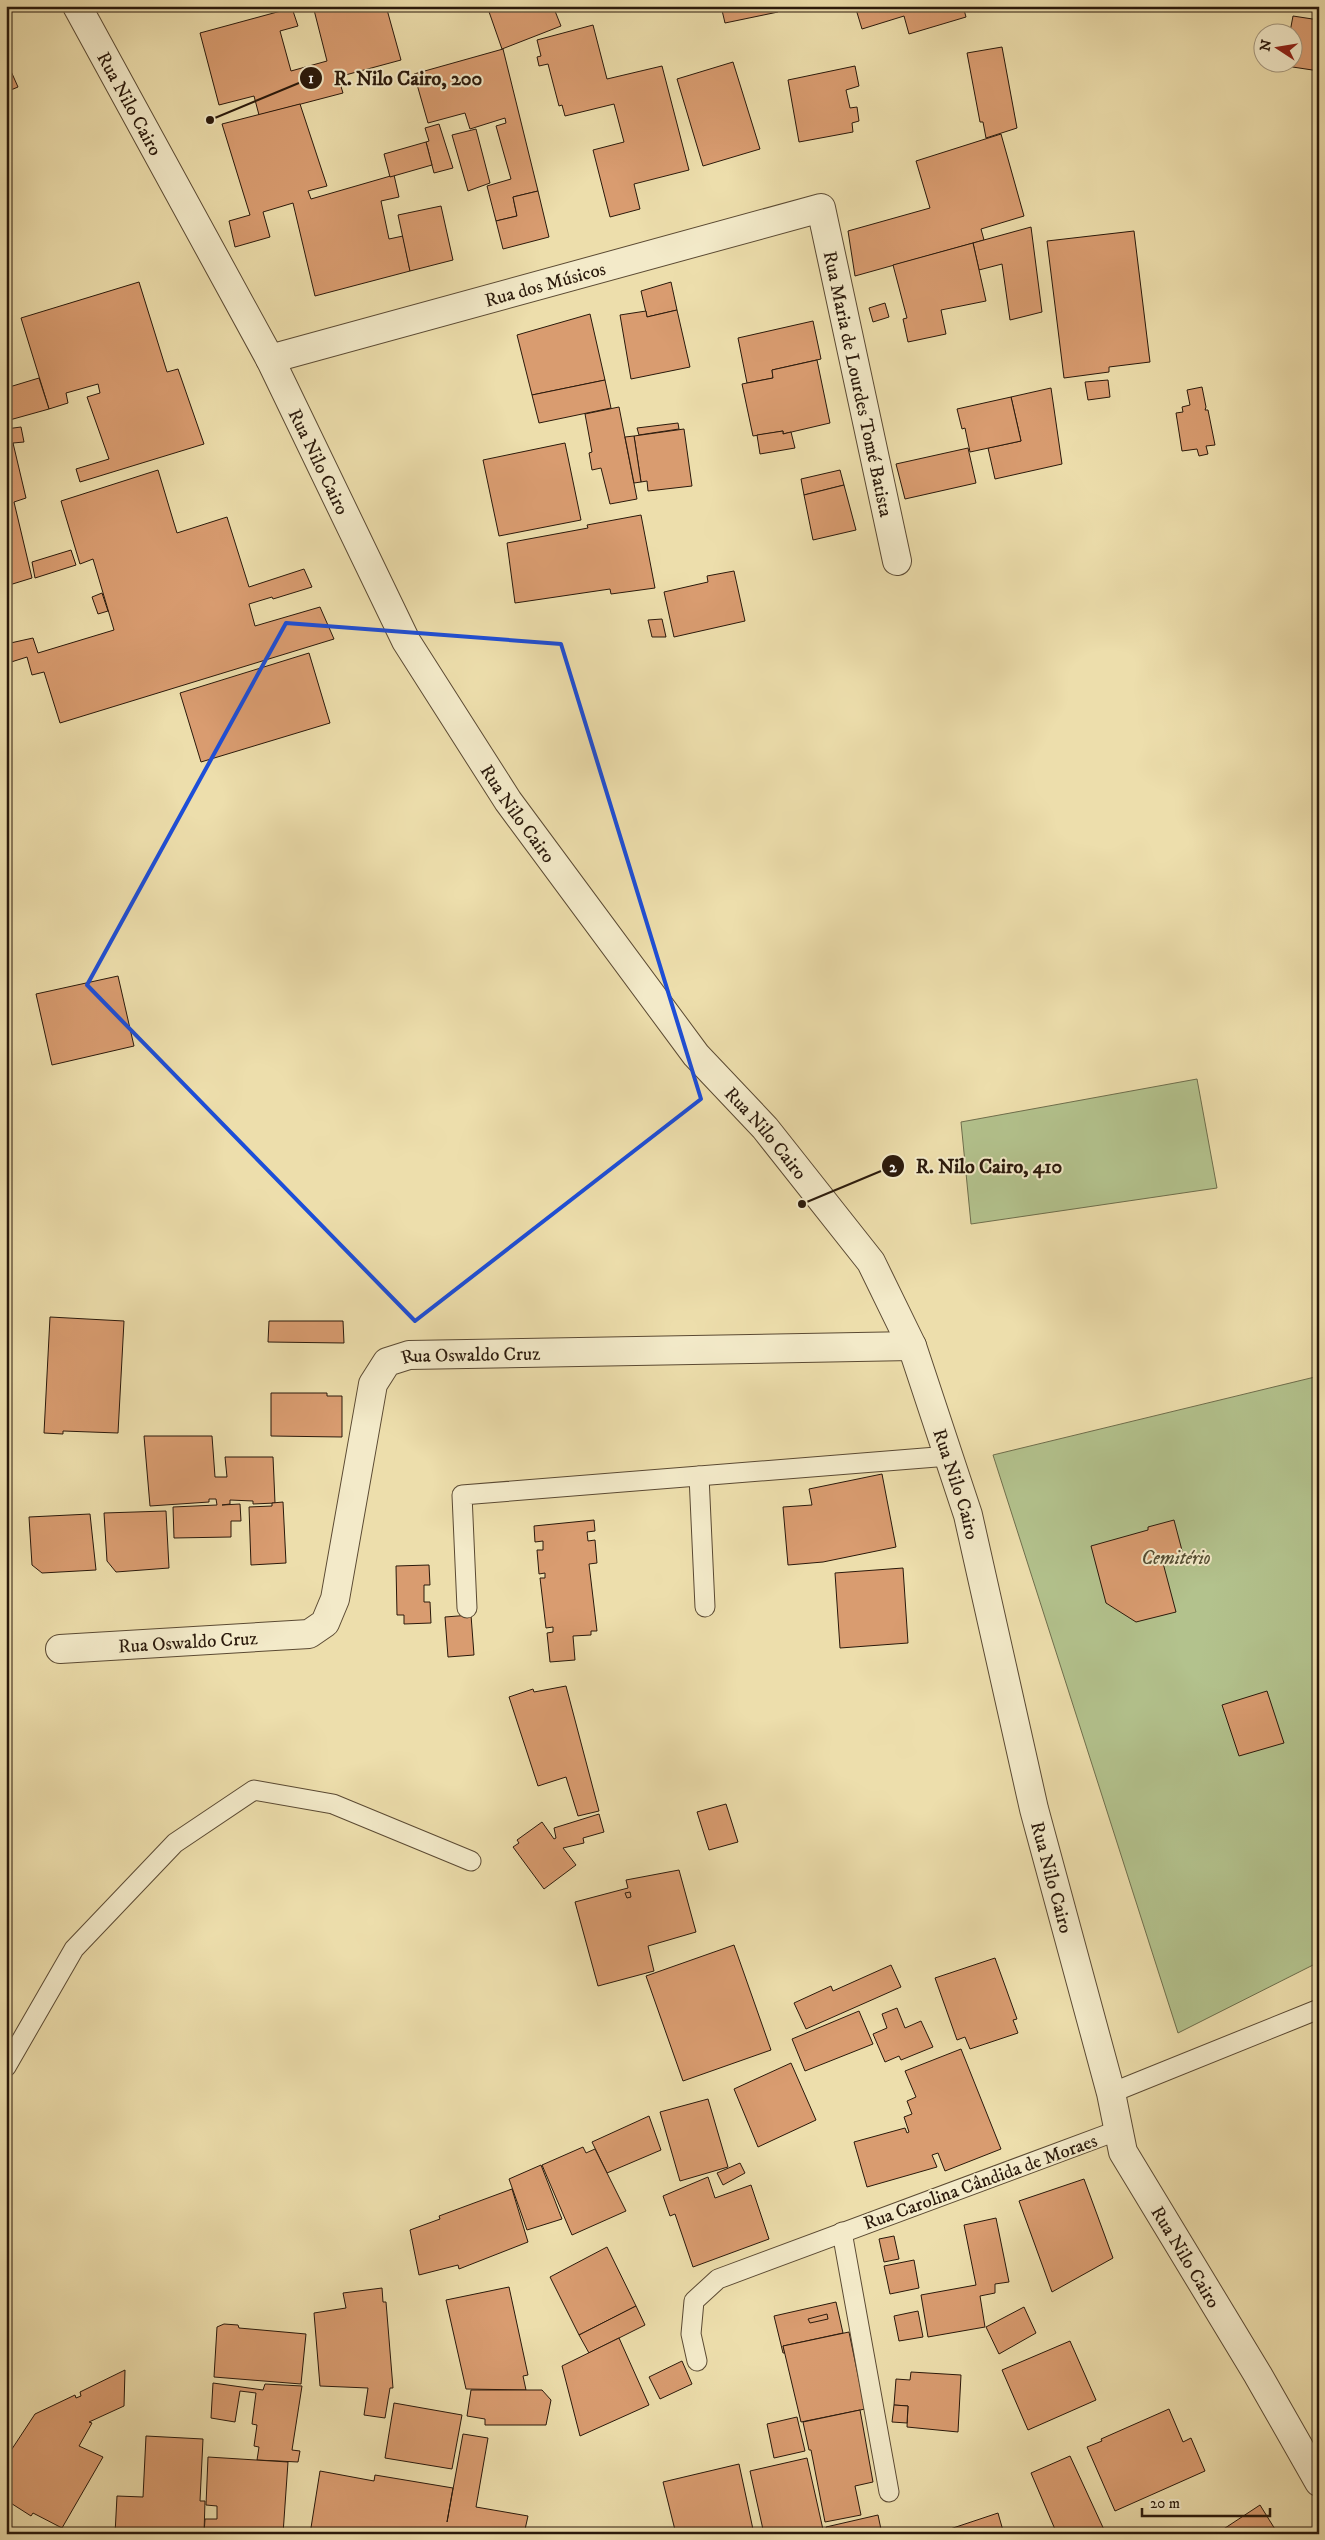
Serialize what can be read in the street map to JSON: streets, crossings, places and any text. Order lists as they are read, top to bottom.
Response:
{
  "streets": {
    "street": [
      "Rua Nilo Cairo",
      "Rua dos Músicos",
      "Rua Maria de Lourdes Tomé Batista",
      "Rua Oswaldo Cruz"
    ],
    "lane": ["Rua Carolina Cândida de Moraes"]
  },
  "crossings": [
    ["Rua Nilo Cairo", "Rua dos Músicos"],
    ["Rua Nilo Cairo", "Rua Oswaldo Cruz"],
    ["Rua Nilo Cairo", "Rua Carolina Cândida de Moraes"],
    ["Rua dos Músicos", "Rua Maria de Lourdes Tomé Batista"]
  ],
  "parks": ["Cemitério"],
  "places": ["R. Nilo Cairo, 200", "R. Nilo Cairo, 410"],
  "scale_bar": "20 m",
  "north": "left"
}
